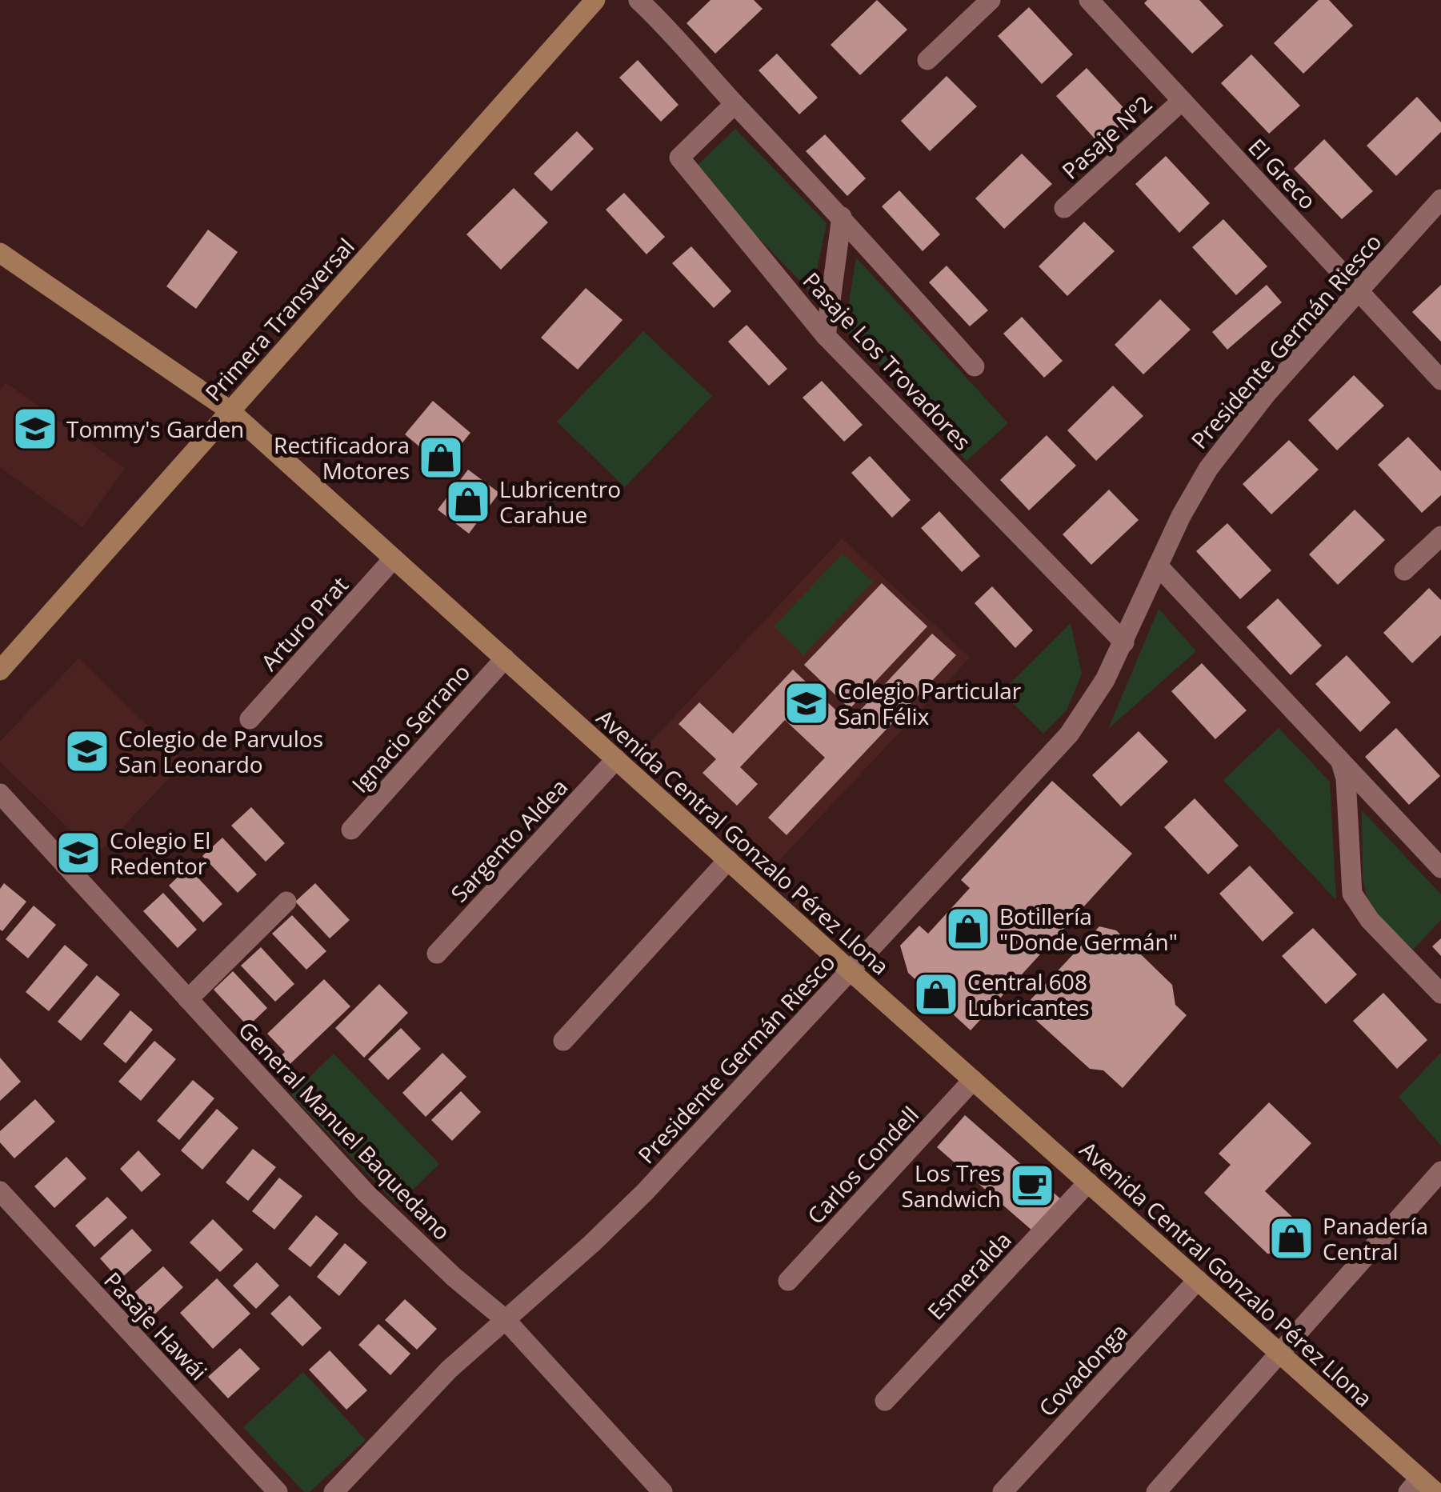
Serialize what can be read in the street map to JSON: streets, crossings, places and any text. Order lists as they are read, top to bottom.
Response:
{
  "streets": {
    "street": [
      "Pasaje Nº2",
      "El Greco",
      "Primera Transversal",
      "Presidente Germán Riesco",
      "Pasaje Los Trovadores",
      "Arturo Prat",
      "Ignacio Serrano",
      "Sargento Aldea",
      "Avenida Central Gonzalo Pérez Llona",
      "General Manuel Baquedano",
      "Carlos Condell",
      "Esmeralda",
      "Pasaje Hawái",
      "Covadonga"
    ]
  },
  "crossings": [
    ["Pasaje Nº2", "El Greco"],
    ["El Greco", "Presidente Germán Riesco"],
    ["Primera Transversal", "Avenida Central Gonzalo Pérez Llona"],
    ["Presidente Germán Riesco", "Pasaje Los Trovadores"],
    ["Presidente Germán Riesco", "Avenida Central Gonzalo Pérez Llona"],
    ["Presidente Germán Riesco", "General Manuel Baquedano"],
    ["Arturo Prat", "Avenida Central Gonzalo Pérez Llona"],
    ["Ignacio Serrano", "Avenida Central Gonzalo Pérez Llona"],
    ["Sargento Aldea", "Avenida Central Gonzalo Pérez Llona"],
    ["Avenida Central Gonzalo Pérez Llona", "Carlos Condell"],
    ["Avenida Central Gonzalo Pérez Llona", "Esmeralda"],
    ["Avenida Central Gonzalo Pérez Llona", "Covadonga"]
  ],
  "places": {
    "school or university": [
      "Tommy's Garden",
      "Colegio Particular San Félix",
      "Colegio de Parvulos San Leonardo",
      "Colegio El Redentor"
    ],
    "shop": [
      "Rectificadora Motores",
      "Lubricentro Carahue",
      "Botillería \"Donde Germán\"",
      "Central 608 Lubricantes",
      "Panadería Central"
    ],
    "cafe": ["Los Tres Sandwich"]
  }
}
